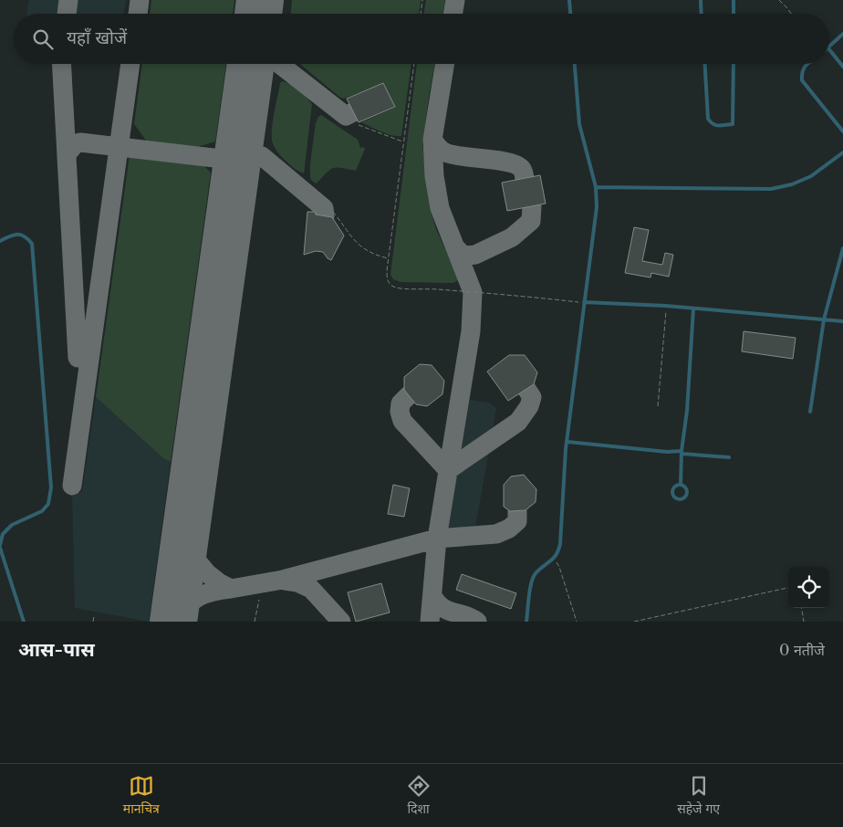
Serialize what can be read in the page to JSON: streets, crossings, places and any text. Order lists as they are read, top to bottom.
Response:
{
  "page": {
    "search": "यहाँ खोजें",
    "heading": ["आस-पास", "0 नतीजे"],
    "nav": ["मानचित्र", "दिशा", "सहेजे गए"]
  }
}
